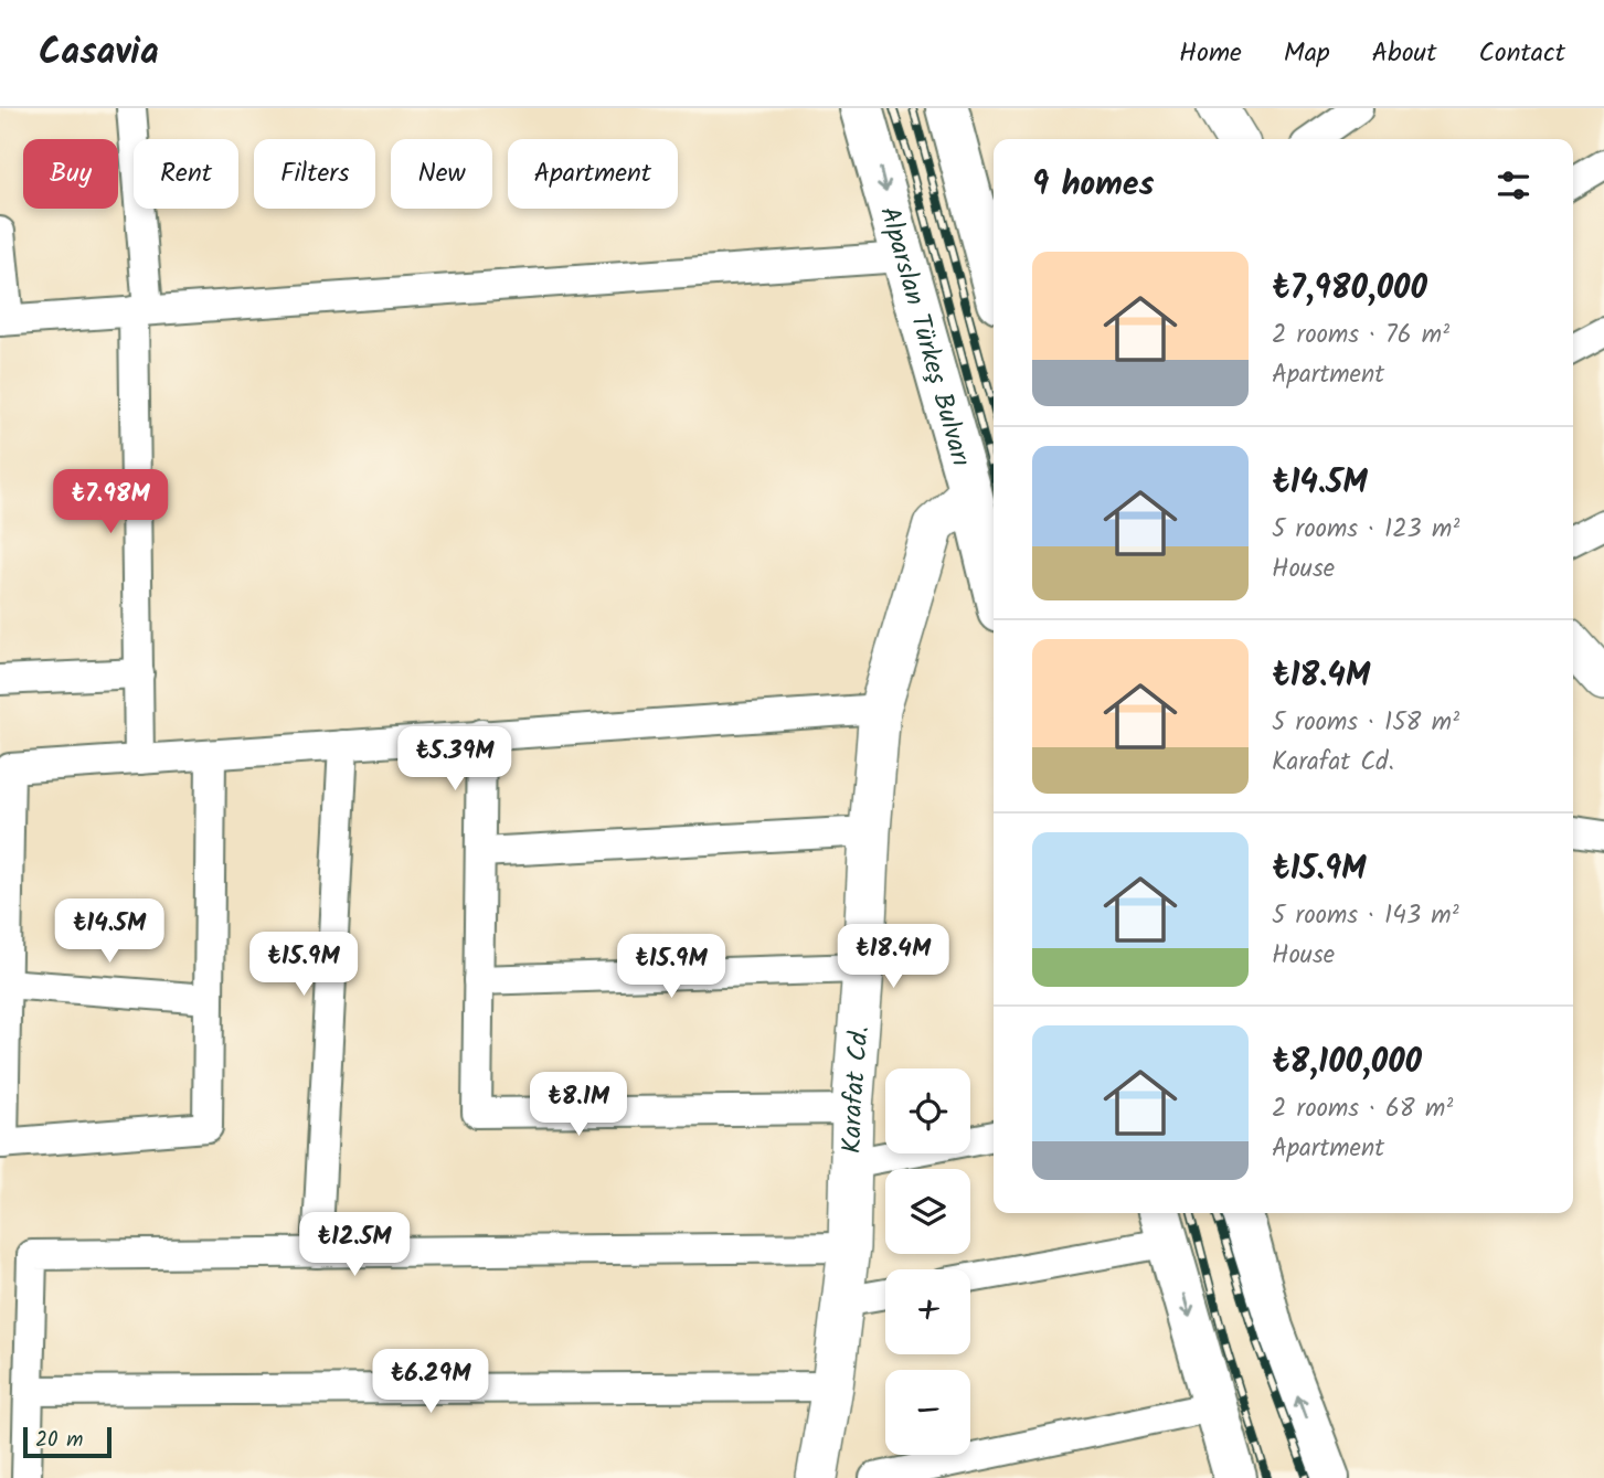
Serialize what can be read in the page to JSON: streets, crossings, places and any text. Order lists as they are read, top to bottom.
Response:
{
  "streets": {
    "main road": ["Alparslan Türkeş Bulvarı", "Karafat Cd."]
  },
  "crossings": [
    ["Alparslan Türkeş Bulvarı", "Karafat Cd."]
  ],
  "scale_bar": "20 m",
  "page": {
    "header": "Casavia",
    "nav": [
      "Home",
      "Map",
      "About",
      "Contact"
    ],
    "chip": [
      "Buy",
      "Rent",
      "Filters",
      "New",
      "Apartment"
    ],
    "heading": "9 homes",
    "list": [
      {
        "name": "₺7,980,000",
        "note": "2 rooms · 76 m² · Apartment"
      },
      {
        "name": "₺14.5M",
        "note": "5 rooms · 123 m² · House"
      },
      {
        "name": "₺18.4M",
        "note": "5 rooms · 158 m² · Karafat Cd."
      },
      {
        "name": "₺15.9M",
        "note": "5 rooms · 143 m² · House"
      },
      {
        "name": "₺8,100,000",
        "note": "2 rooms · 68 m² · Apartment"
      }
    ],
    "price": [
      "₺7.98M",
      "₺5.39M",
      "₺14.5M",
      "₺18.4M",
      "₺15.9M",
      "₺15.9M",
      "₺8.1M",
      "₺12.5M",
      "₺6.29M"
    ],
    "map_buttons": ["+", "−"],
    "scale": "20 m"
  }
}
